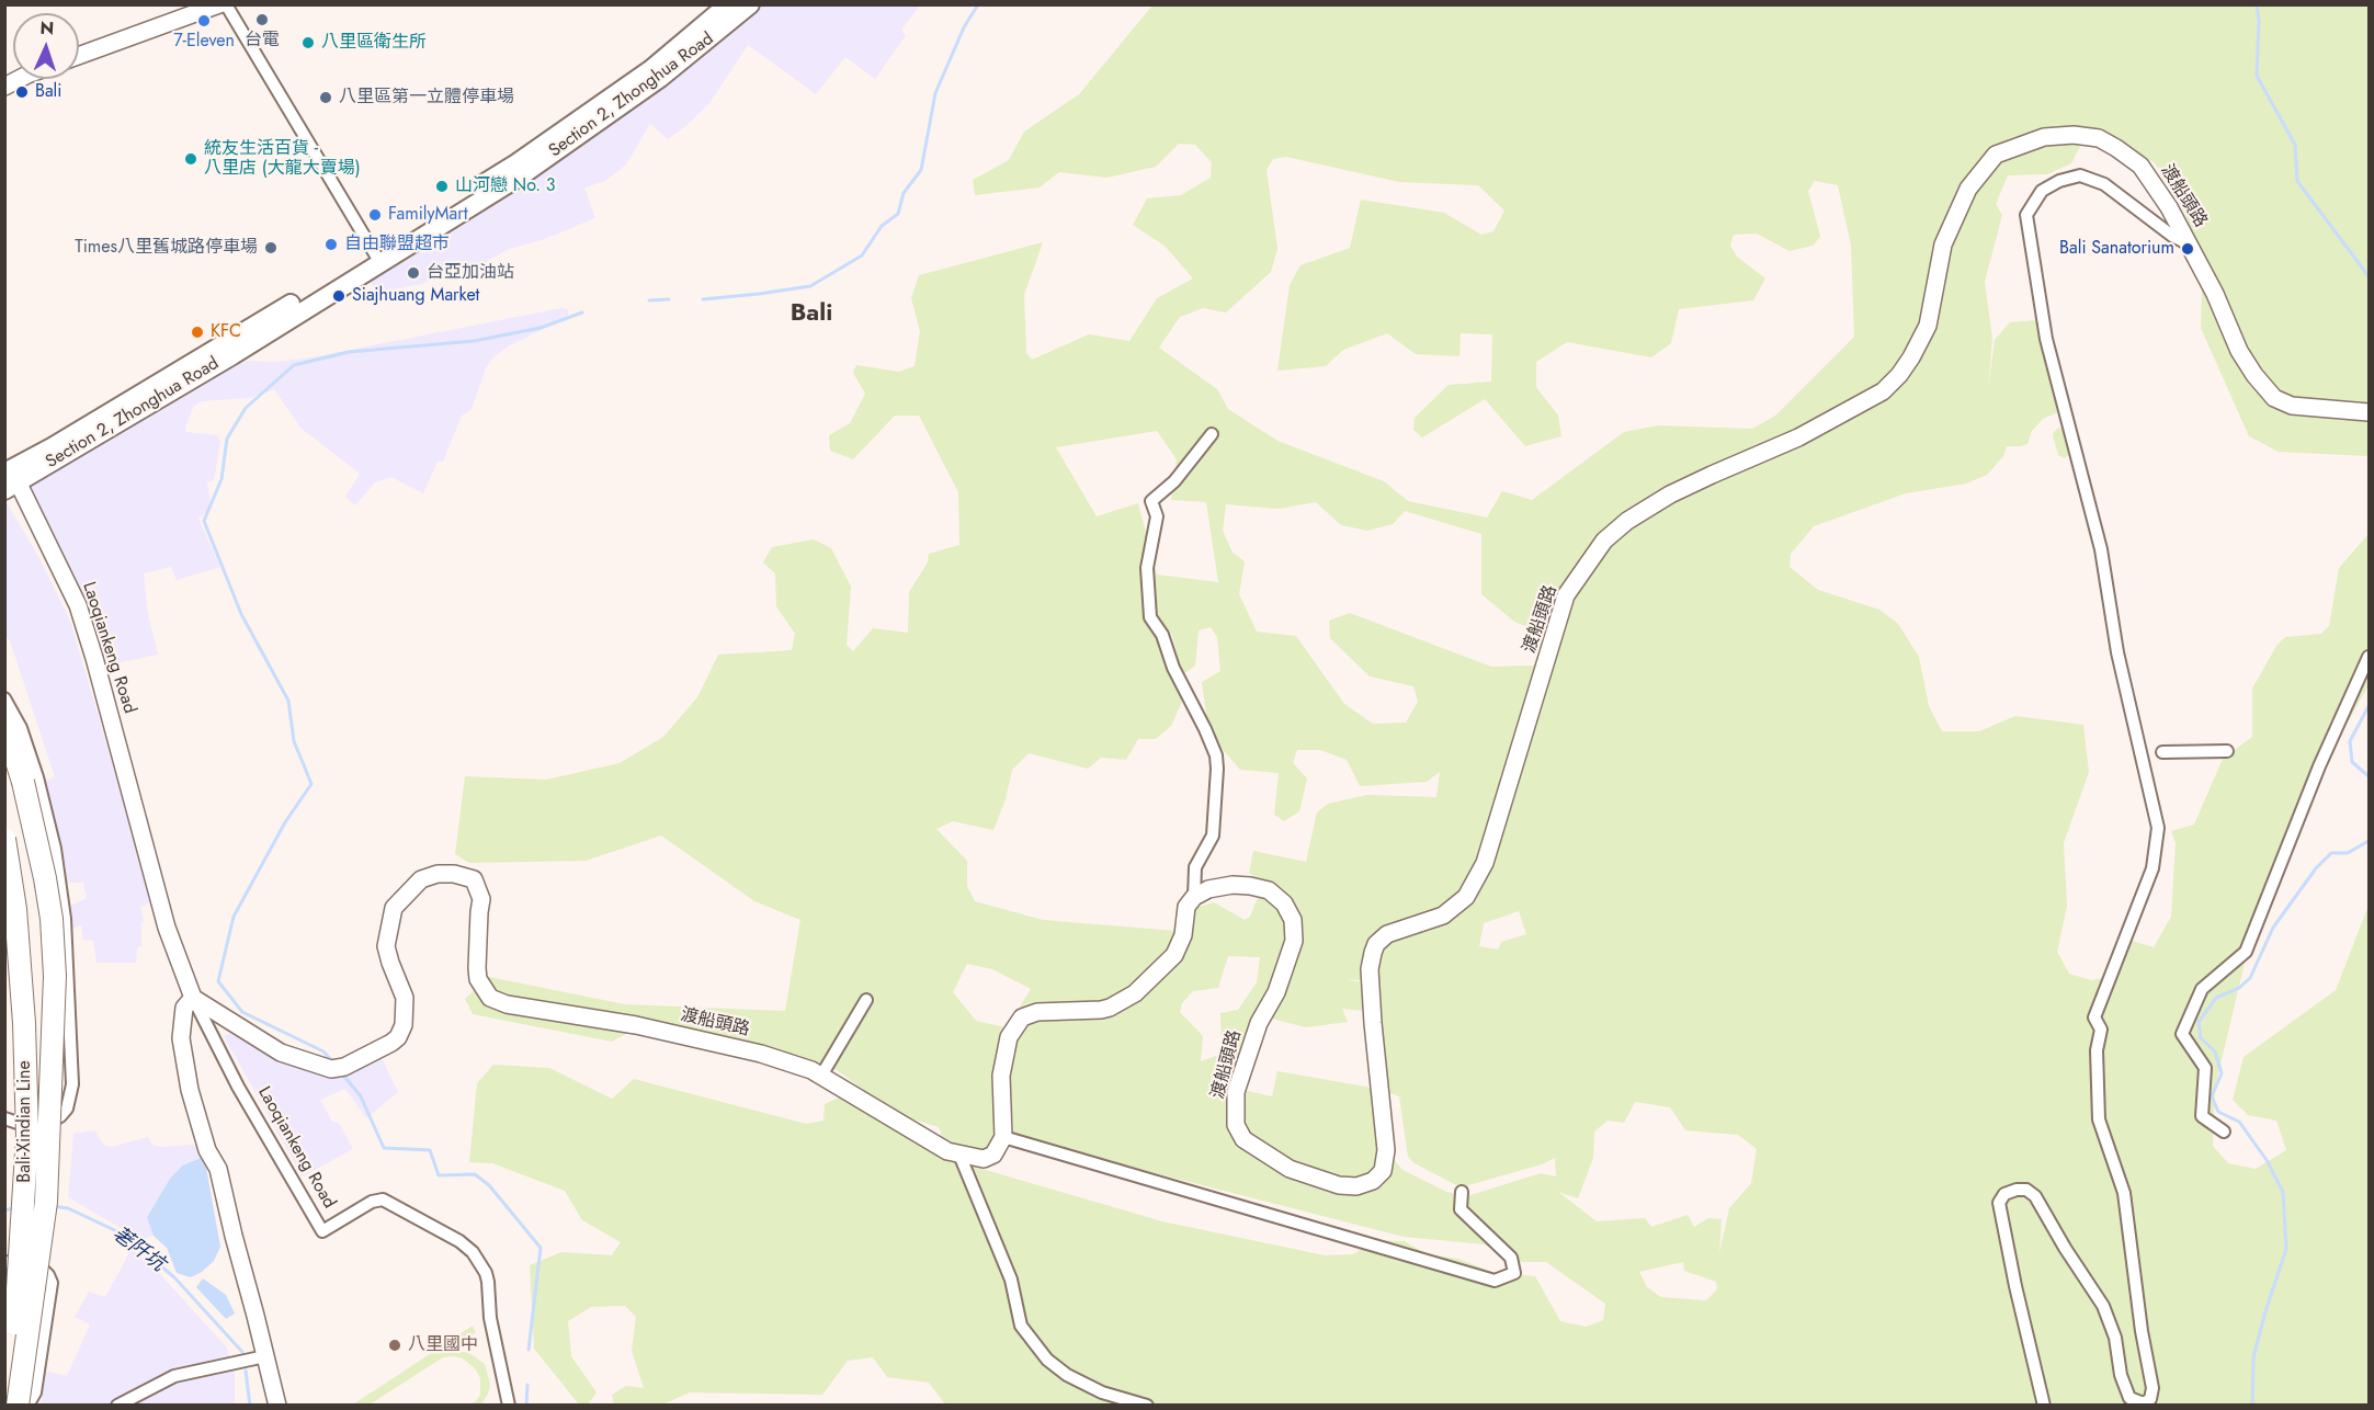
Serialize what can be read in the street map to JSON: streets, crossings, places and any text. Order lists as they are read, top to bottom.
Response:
{
  "streets": {
    "highway": ["Bali-Xindian Line"],
    "main road": ["Section 2, Zhonghua Road"],
    "street": ["渡船頭路", "Laoqiankeng Road"]
  },
  "crossings": [
    ["Section 2, Zhonghua Road", "Laoqiankeng Road"],
    ["渡船頭路", "Laoqiankeng Road"]
  ],
  "districts": ["Bali"],
  "water": ["荖阡坑"],
  "places": [
    "台電",
    "7-Eleven",
    "八里區衛生所",
    "Bali",
    "八里區第一立體停車場",
    "統友生活百貨 - 八里店 (大龍大賣場)",
    "山河戀 No. 3",
    "FamilyMart",
    "自由聯盟超市",
    "Times八里舊城路停車場",
    "Bali Sanatorium",
    "台亞加油站",
    "Siajhuang Market",
    "KFC",
    "八里國中"
  ],
  "north": "top"
}
